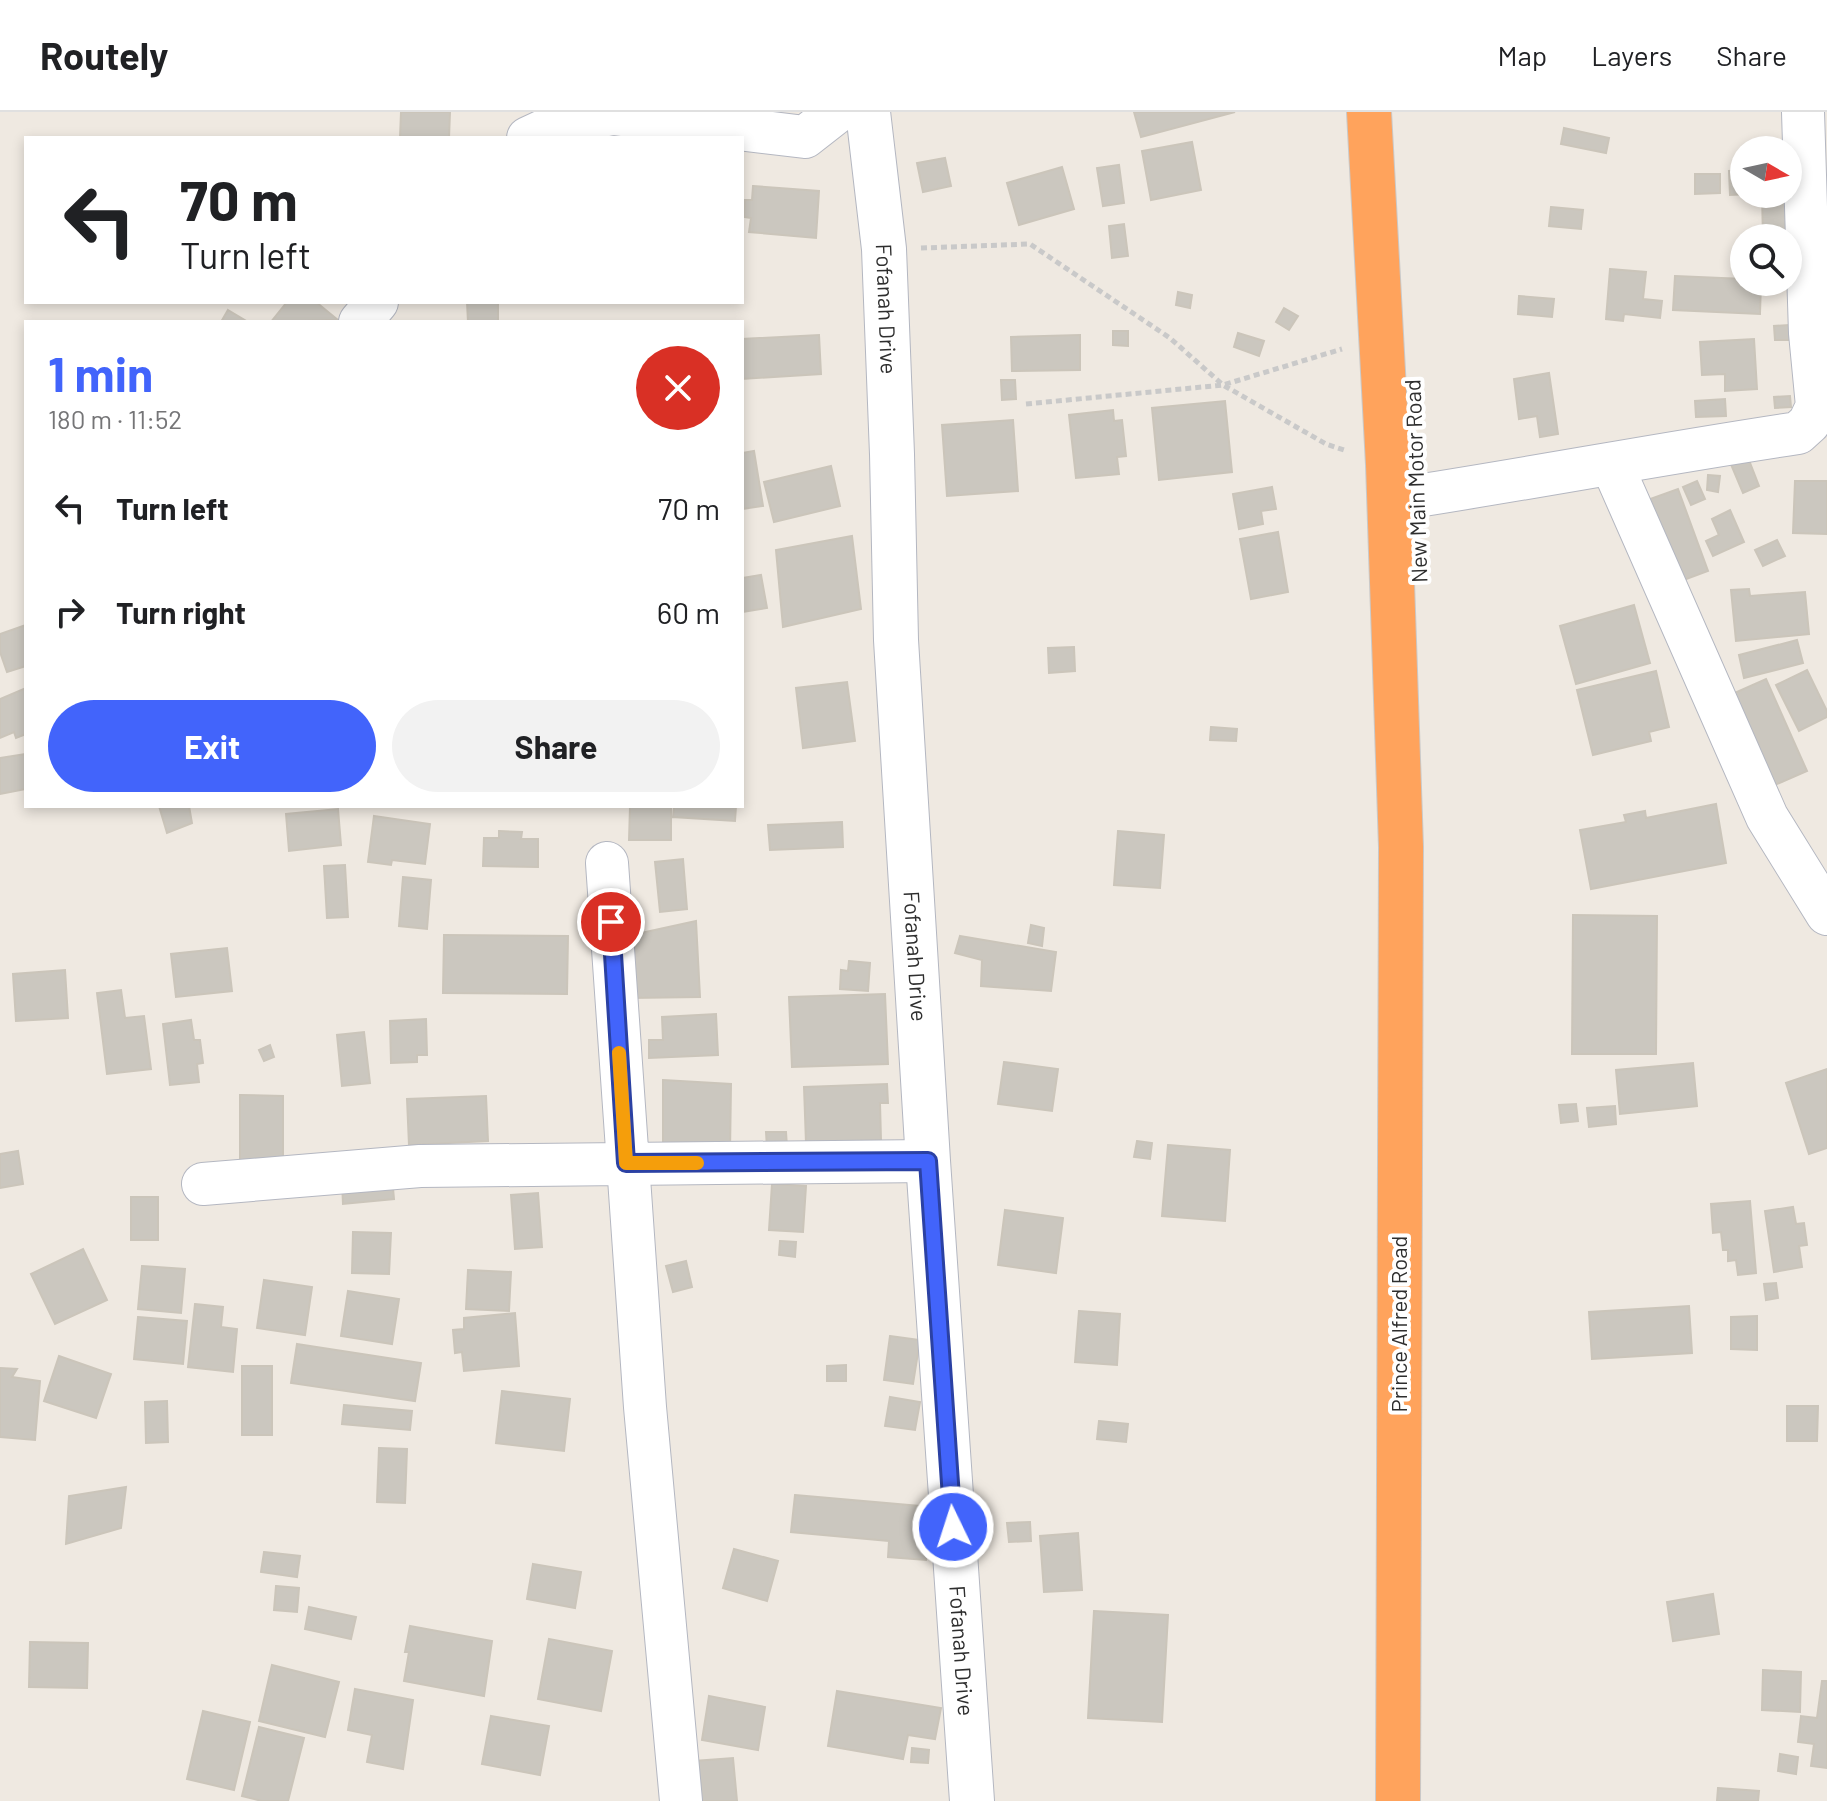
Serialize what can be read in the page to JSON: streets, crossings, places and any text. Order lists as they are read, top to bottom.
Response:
{
  "streets": {
    "highway": ["New Main Motor Road", "Prince Alfred Road"],
    "street": ["Fofanah Drive"]
  },
  "crossings": [
    ["New Main Motor Road", "Prince Alfred Road"]
  ],
  "north": "right",
  "page": {
    "header": "Routely",
    "nav": ["Map", "Layers", "Share"],
    "turn": ["70 m", "Turn left"],
    "heading": ["1 min", "180 m · 11:52"],
    "list": [
      {
        "name": "Turn left",
        "value": "70 m"
      },
      {
        "name": "Turn right",
        "value": "60 m"
      }
    ],
    "buttons": ["Exit", "Share"]
  }
}
